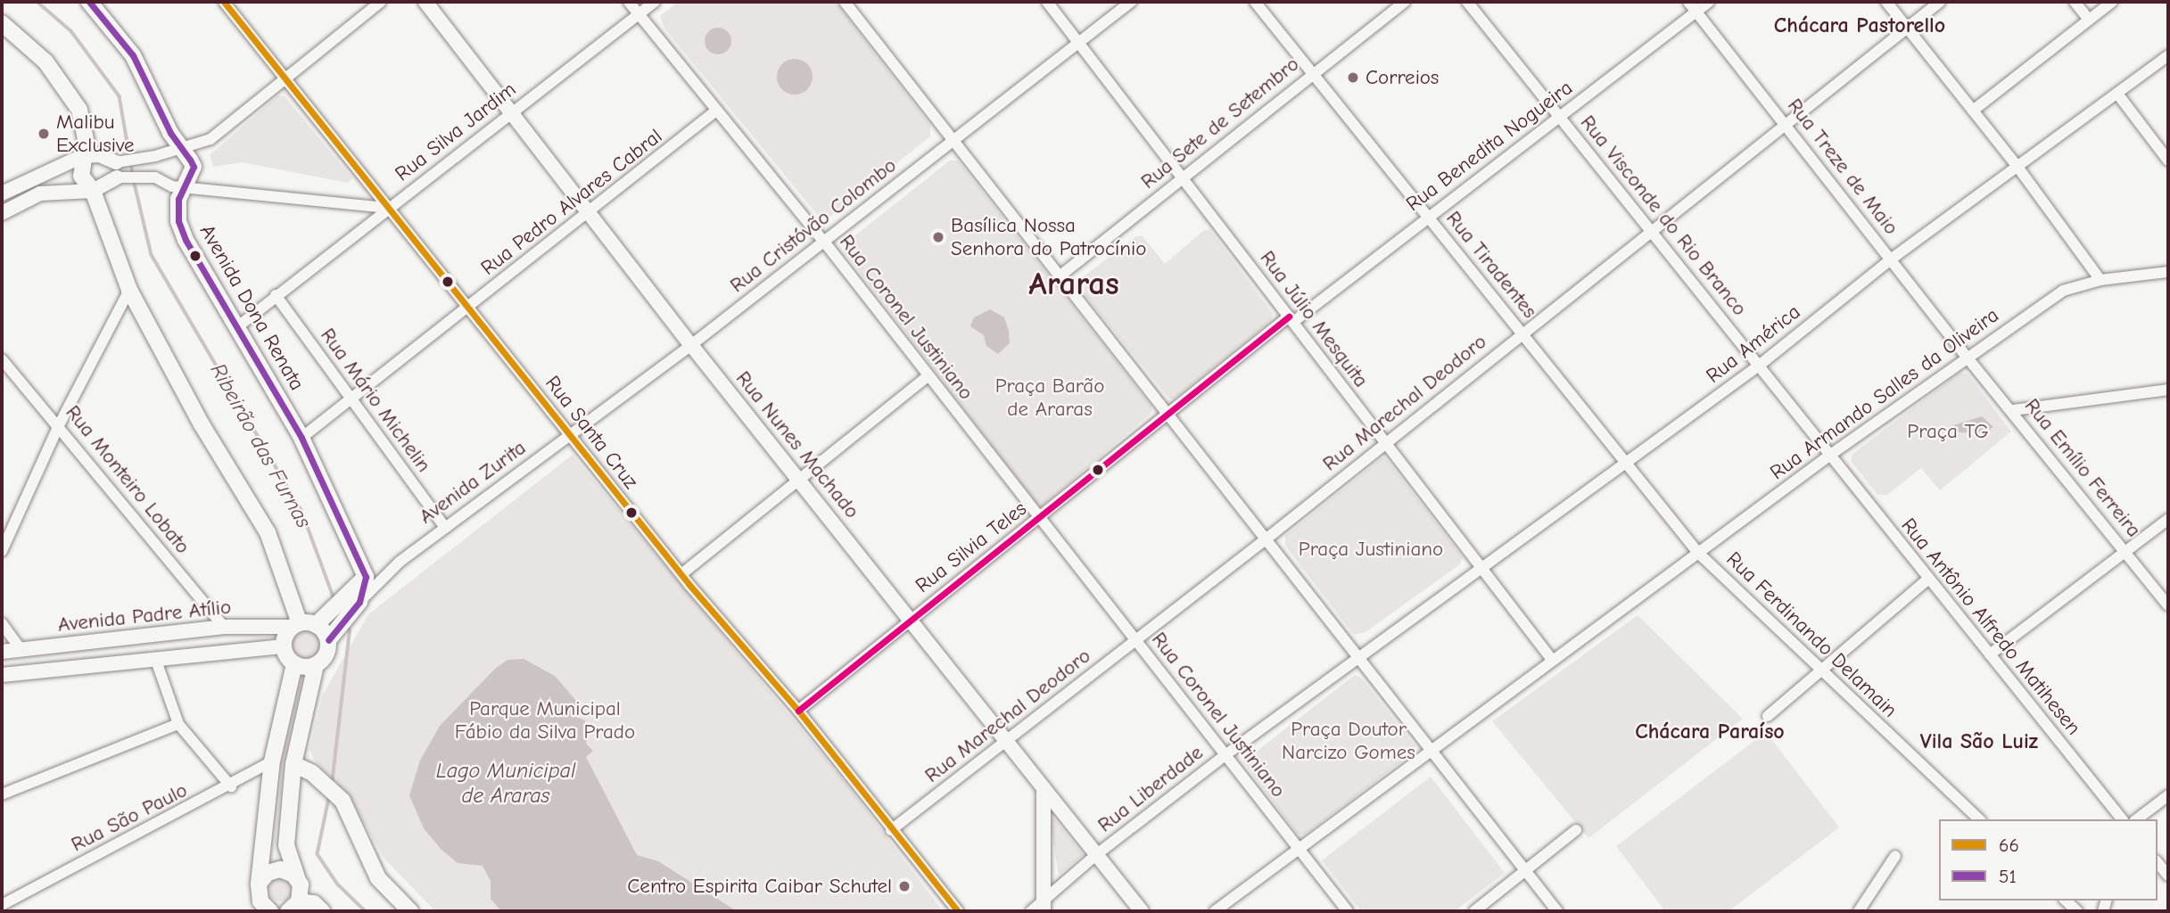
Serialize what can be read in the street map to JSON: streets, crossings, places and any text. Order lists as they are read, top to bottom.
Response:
{
  "streets": {
    "main road": ["Avenida Dona Renata"],
    "street": [
      "Rua Sete de Setembro",
      "Rua Silva Jardim",
      "Rua Benedita Nogueira",
      "Rua Treze de Maio",
      "Rua Pedro Alvares Cabral",
      "Rua Visconde do Rio Branco",
      "Rua Cristóvão Colombo",
      "Rua Tiradentes",
      "Rua Coronel Justiniano",
      "Rua Júlio Mesquita",
      "Rua América",
      "Rua Armando Salles da Oliveira",
      "Rua Mário Michelin",
      "Rua Marechal Deodoro",
      "Rua Santa Cruz",
      "Rua Nunes Machado",
      "Rua Emílio Ferreira",
      "Rua Monteiro Lobato",
      "Avenida Zurita",
      "Rua Silvia Teles",
      "Avenida Padre Atílio",
      "Rua Antônio Alfredo Matihesen",
      "Rua Ferdinando Delamain",
      "Rua Liberdade",
      "Rua São Paulo"
    ]
  },
  "crossings": [
    ["Rua Sete de Setembro", "Rua Tiradentes"],
    ["Rua Sete de Setembro", "Rua Júlio Mesquita"],
    ["Rua Silva Jardim", "Avenida Dona Renata"],
    ["Rua Silva Jardim", "Rua Coronel Justiniano"],
    ["Rua Silva Jardim", "Rua Mário Michelin"],
    ["Rua Silva Jardim", "Rua Santa Cruz"],
    ["Rua Silva Jardim", "Rua Nunes Machado"],
    ["Rua Benedita Nogueira", "Rua Treze de Maio"],
    ["Rua Benedita Nogueira", "Rua Visconde do Rio Branco"],
    ["Rua Benedita Nogueira", "Rua Tiradentes"],
    ["Rua Benedita Nogueira", "Rua Júlio Mesquita"],
    ["Rua Benedita Nogueira", "Rua Silvia Teles"],
    ["Rua Treze de Maio", "Rua América"],
    ["Rua Treze de Maio", "Rua Armando Salles da Oliveira"],
    ["Rua Treze de Maio", "Rua Marechal Deodoro"],
    ["Rua Treze de Maio", "Rua Emílio Ferreira"],
    ["Rua Pedro Alvares Cabral", "Avenida Dona Renata"],
    ["Rua Pedro Alvares Cabral", "Rua Coronel Justiniano"],
    ["Rua Pedro Alvares Cabral", "Rua Mário Michelin"],
    ["Rua Pedro Alvares Cabral", "Rua Santa Cruz"],
    ["Rua Pedro Alvares Cabral", "Rua Nunes Machado"],
    ["Rua Visconde do Rio Branco", "Rua América"],
    ["Rua Visconde do Rio Branco", "Rua Armando Salles da Oliveira"],
    ["Rua Visconde do Rio Branco", "Rua Marechal Deodoro"],
    ["Rua Visconde do Rio Branco", "Rua Antônio Alfredo Matihesen"],
    ["Rua Cristóvão Colombo", "Rua Coronel Justiniano"],
    ["Rua Cristóvão Colombo", "Rua Júlio Mesquita"],
    ["Rua Cristóvão Colombo", "Rua Santa Cruz"],
    ["Rua Cristóvão Colombo", "Rua Nunes Machado"],
    ["Rua Cristóvão Colombo", "Avenida Zurita"],
    ["Rua Tiradentes", "Rua América"],
    ["Rua Tiradentes", "Rua Armando Salles da Oliveira"],
    ["Rua Tiradentes", "Rua Marechal Deodoro"],
    ["Rua Tiradentes", "Rua Ferdinando Delamain"],
    ["Avenida Dona Renata", "Avenida Zurita"],
    ["Rua Coronel Justiniano", "Rua Armando Salles da Oliveira"],
    ["Rua Coronel Justiniano", "Rua Marechal Deodoro"],
    ["Rua Coronel Justiniano", "Rua Silvia Teles"],
    ["Rua Coronel Justiniano", "Rua Liberdade"],
    ["Rua Júlio Mesquita", "Rua América"],
    ["Rua Júlio Mesquita", "Rua Armando Salles da Oliveira"],
    ["Rua Júlio Mesquita", "Rua Marechal Deodoro"],
    ["Rua América", "Rua Liberdade"],
    ["Rua Armando Salles da Oliveira", "Rua Emílio Ferreira"],
    ["Rua Armando Salles da Oliveira", "Rua Antônio Alfredo Matihesen"],
    ["Rua Armando Salles da Oliveira", "Rua Ferdinando Delamain"],
    ["Rua Mário Michelin", "Avenida Zurita"],
    ["Rua Marechal Deodoro", "Rua Santa Cruz"],
    ["Rua Marechal Deodoro", "Rua Nunes Machado"],
    ["Rua Santa Cruz", "Avenida Zurita"],
    ["Rua Santa Cruz", "Rua Silvia Teles"],
    ["Rua Nunes Machado", "Rua Silvia Teles"],
    ["Rua Nunes Machado", "Rua Liberdade"],
    ["Rua Monteiro Lobato", "Avenida Padre Atílio"]
  ],
  "districts": [
    "Chácara Pastorello",
    "Araras",
    "Chácara Paraíso",
    "Vila São Luiz"
  ],
  "water": ["Ribeirão das Furnas", "Lago Municipal de Araras"],
  "parks": [
    "Praça Barão de Araras",
    "Praça TG",
    "Praça Justiniano",
    "Parque Municipal Fábio da Silva Prado",
    "Praça Doutor Narcizo Gomes"
  ],
  "places": [
    "Correios",
    "Malibu Exclusive",
    "Basílica Nossa Senhora do Patrocínio",
    "Centro Espirita Caibar Schutel"
  ],
  "lines": ["transit line 66", "transit line 51"],
  "legend": ["66", "51"]
}
